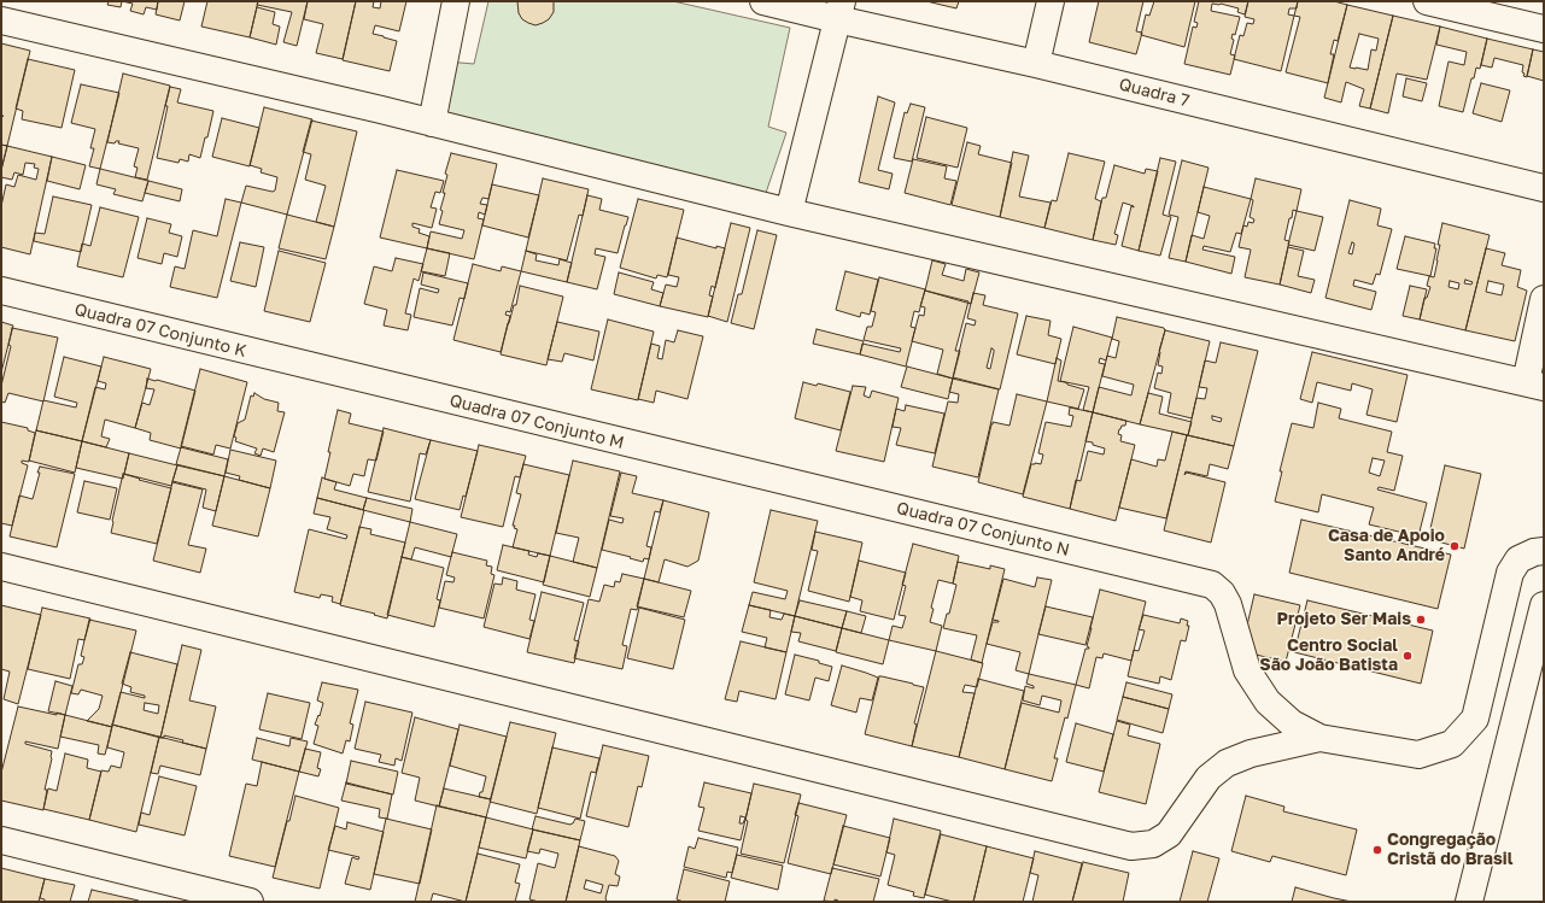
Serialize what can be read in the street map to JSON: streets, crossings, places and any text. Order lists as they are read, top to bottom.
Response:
{
  "streets": {
    "street": [
      "Quadra 7",
      "Quadra 07 Conjunto K",
      "Quadra 07 Conjunto M",
      "Quadra 07 Conjunto N"
    ]
  },
  "crossings": [
    ["Quadra 07 Conjunto K", "Quadra 07 Conjunto M"],
    ["Quadra 07 Conjunto M", "Quadra 07 Conjunto N"]
  ],
  "places": [
    "Casa de Apoio Santo André",
    "Projeto Ser Mais",
    "Centro Social São João Batista",
    "Congregação Cristã do Brasil"
  ]
}
